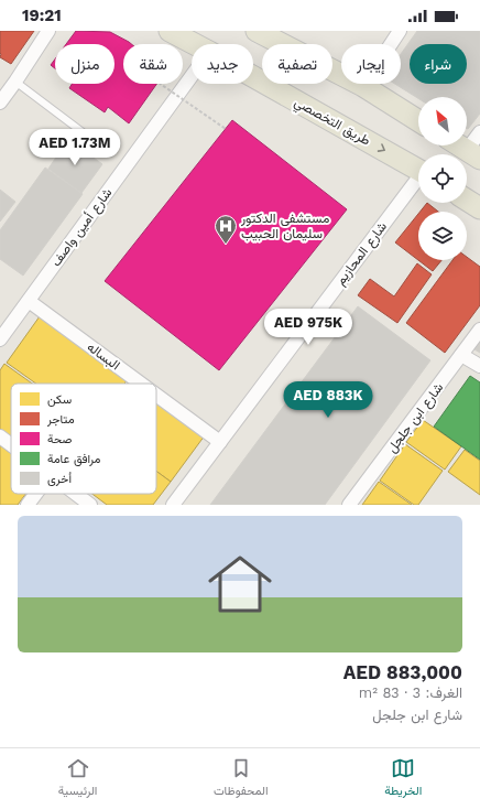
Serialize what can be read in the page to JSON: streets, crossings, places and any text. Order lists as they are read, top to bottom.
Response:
{
  "streets": {
    "main road": ["طريق التخصصي"],
    "street": [
      "شارع أمين واصف",
      "شارع المحازيم",
      "البساله",
      "شارع ابن جلجل"
    ]
  },
  "crossings": [
    ["شارع أمين واصف", "البساله"],
    ["شارع المحازيم", "البساله"]
  ],
  "places": {
    "hospital": ["مستشفى الدكتور سليمان الحبيب"]
  },
  "legend": [
    "سكن",
    "متاجر",
    "صحة",
    "مرافق عامة",
    "أخرى"
  ],
  "north": "top left",
  "page": {
    "status": "19:21",
    "chip": [
      "شراء",
      "إيجار",
      "تصفية",
      "جديد",
      "شقة",
      "منزل"
    ],
    "price": ["AED 1.73M", "AED 975K", "AED 883K"],
    "list": [
      {
        "name": "AED 883,000",
        "note": "الغرف: 3 · 83 m² · شارع ابن جلجل"
      }
    ],
    "tabs": ["الخريطة", "المحفوظات", "الرئيسية"]
  }
}
